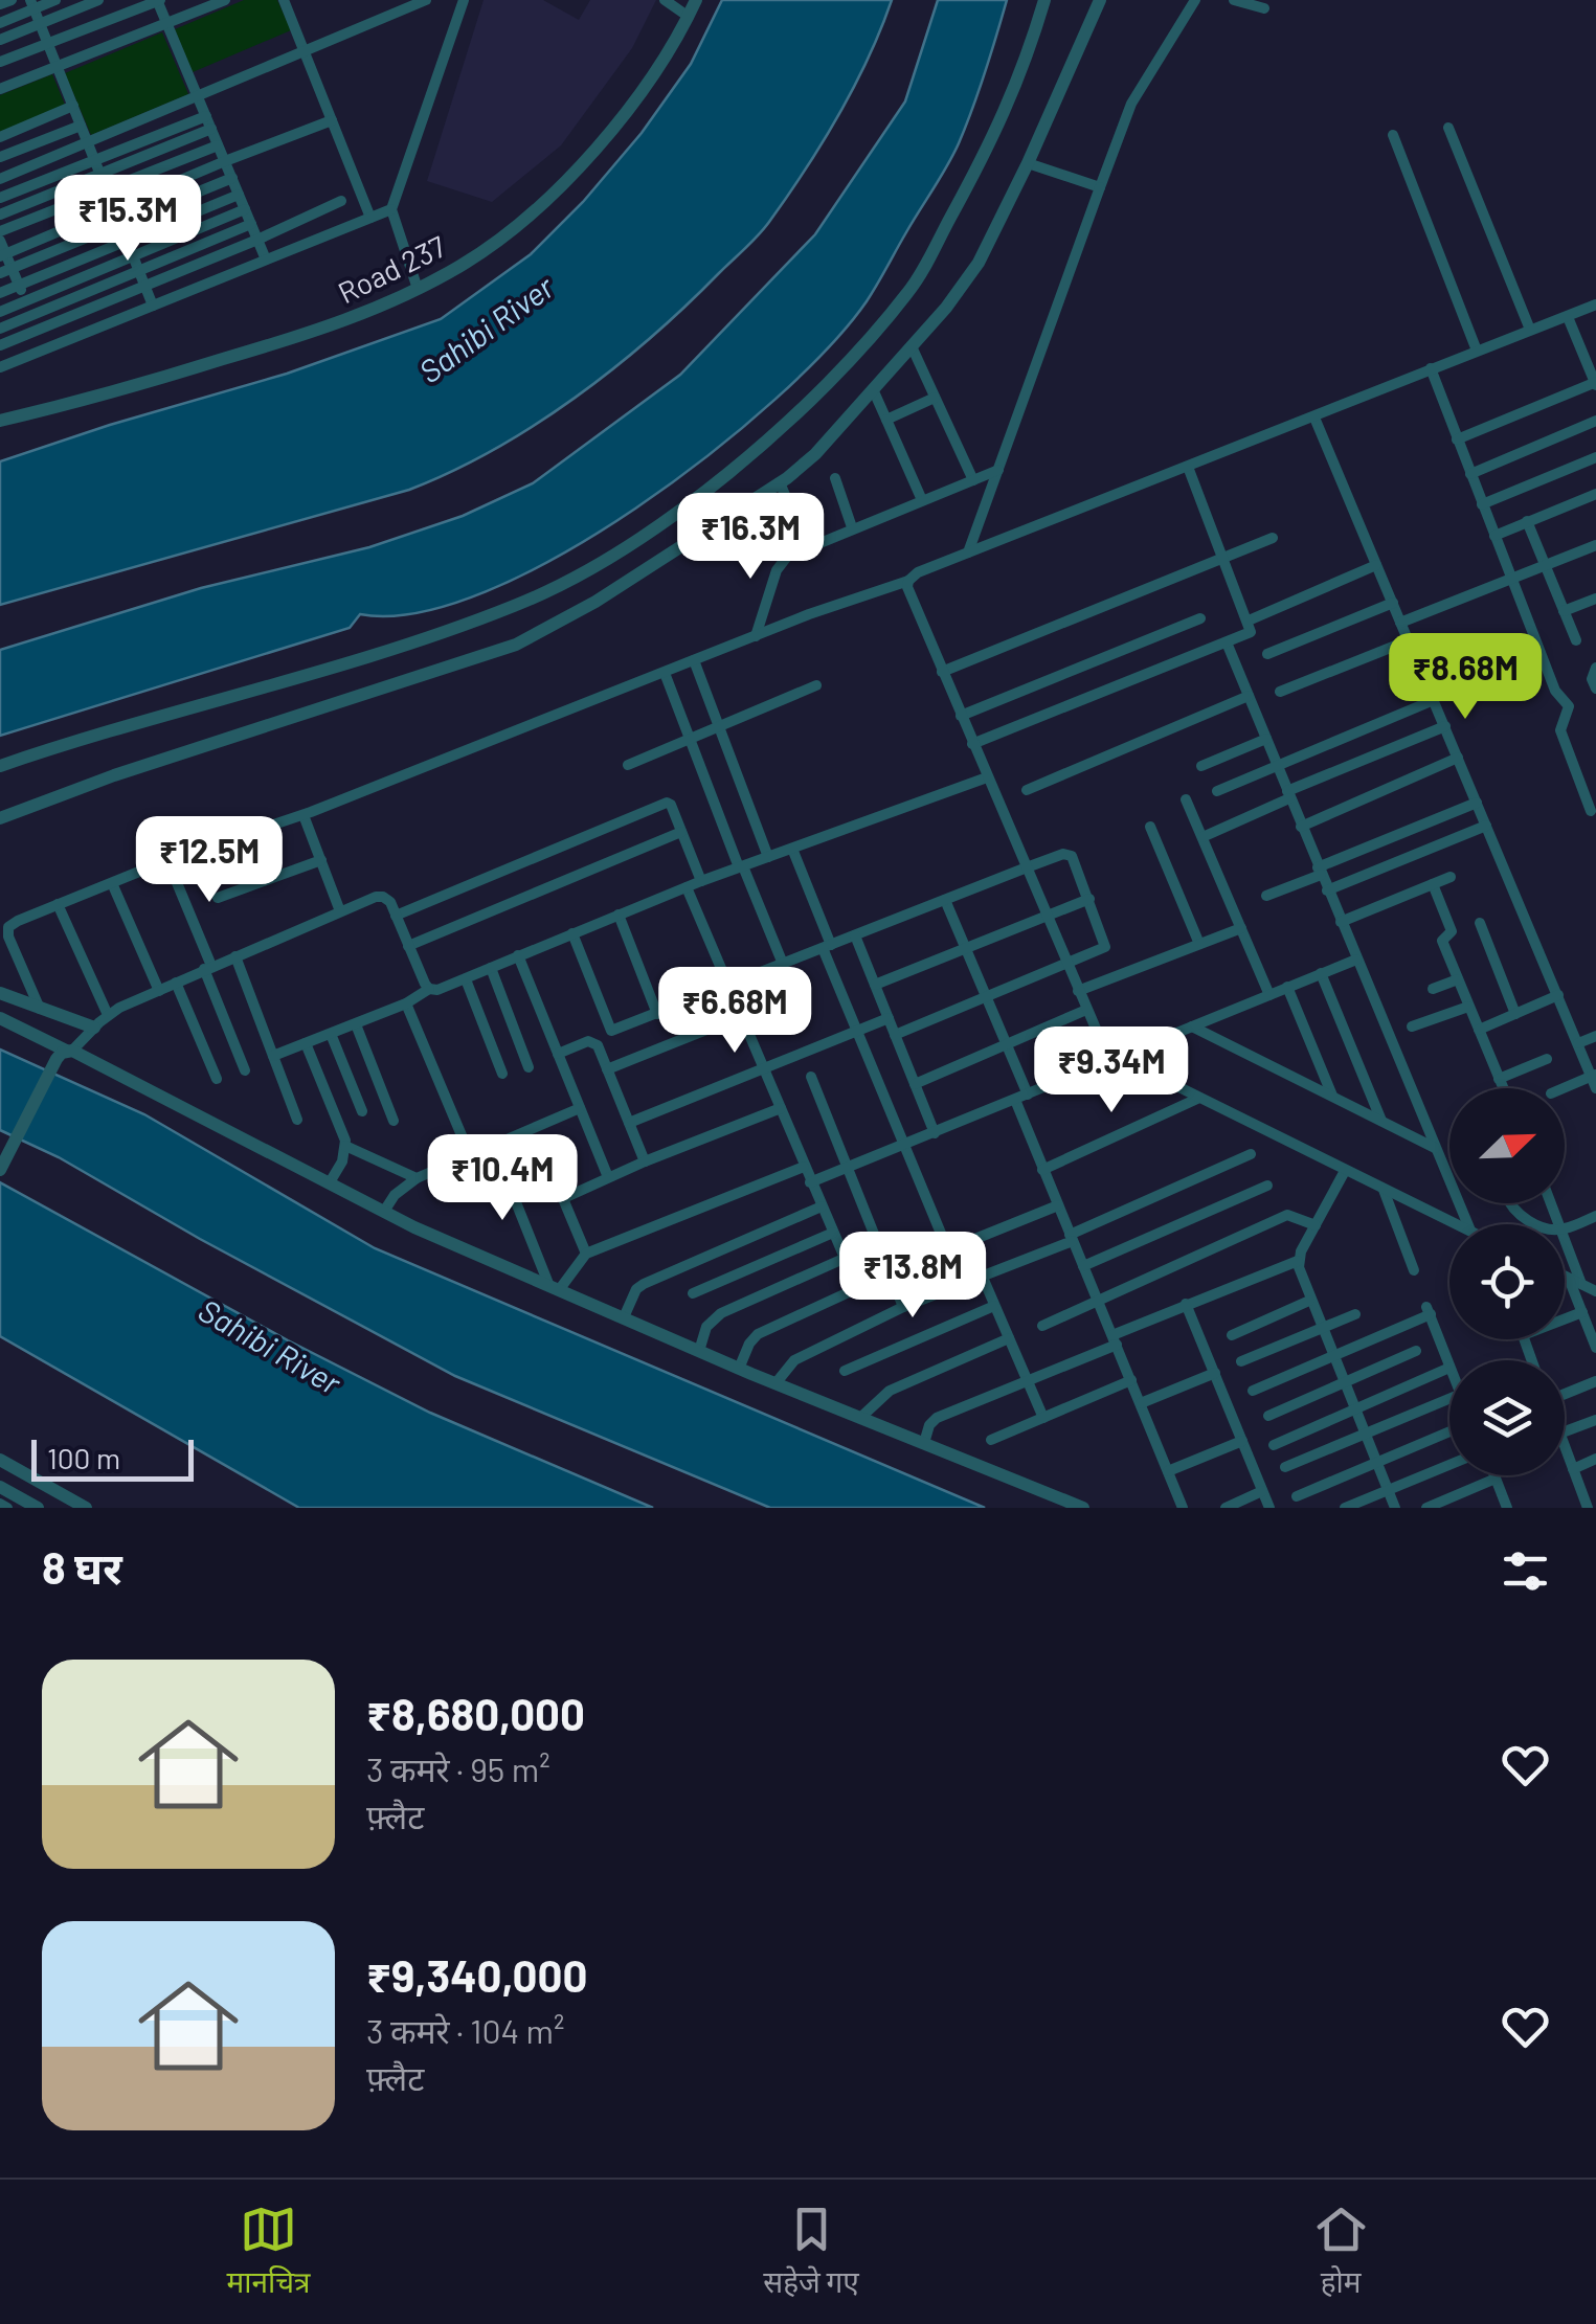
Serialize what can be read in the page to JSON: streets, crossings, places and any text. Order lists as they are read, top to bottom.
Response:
{
  "streets": {
    "street": ["Road 237"]
  },
  "water": ["Sahibi River"],
  "scale_bar": "100 m",
  "north": "top right",
  "page": {
    "price": [
      "₹15.3M",
      "₹16.3M",
      "₹8.68M",
      "₹12.5M",
      "₹6.68M",
      "₹9.34M",
      "₹10.4M",
      "₹13.8M"
    ],
    "scale": "100 m",
    "heading": "8 घर",
    "list": [
      {
        "name": "₹8,680,000",
        "note": "3 कमरे · 95 m² · फ़्लैट"
      },
      {
        "name": "₹9,340,000",
        "note": "3 कमरे · 104 m² · फ़्लैट"
      }
    ],
    "tabs": ["मानचित्र", "सहेजे गए", "होम"]
  }
}
